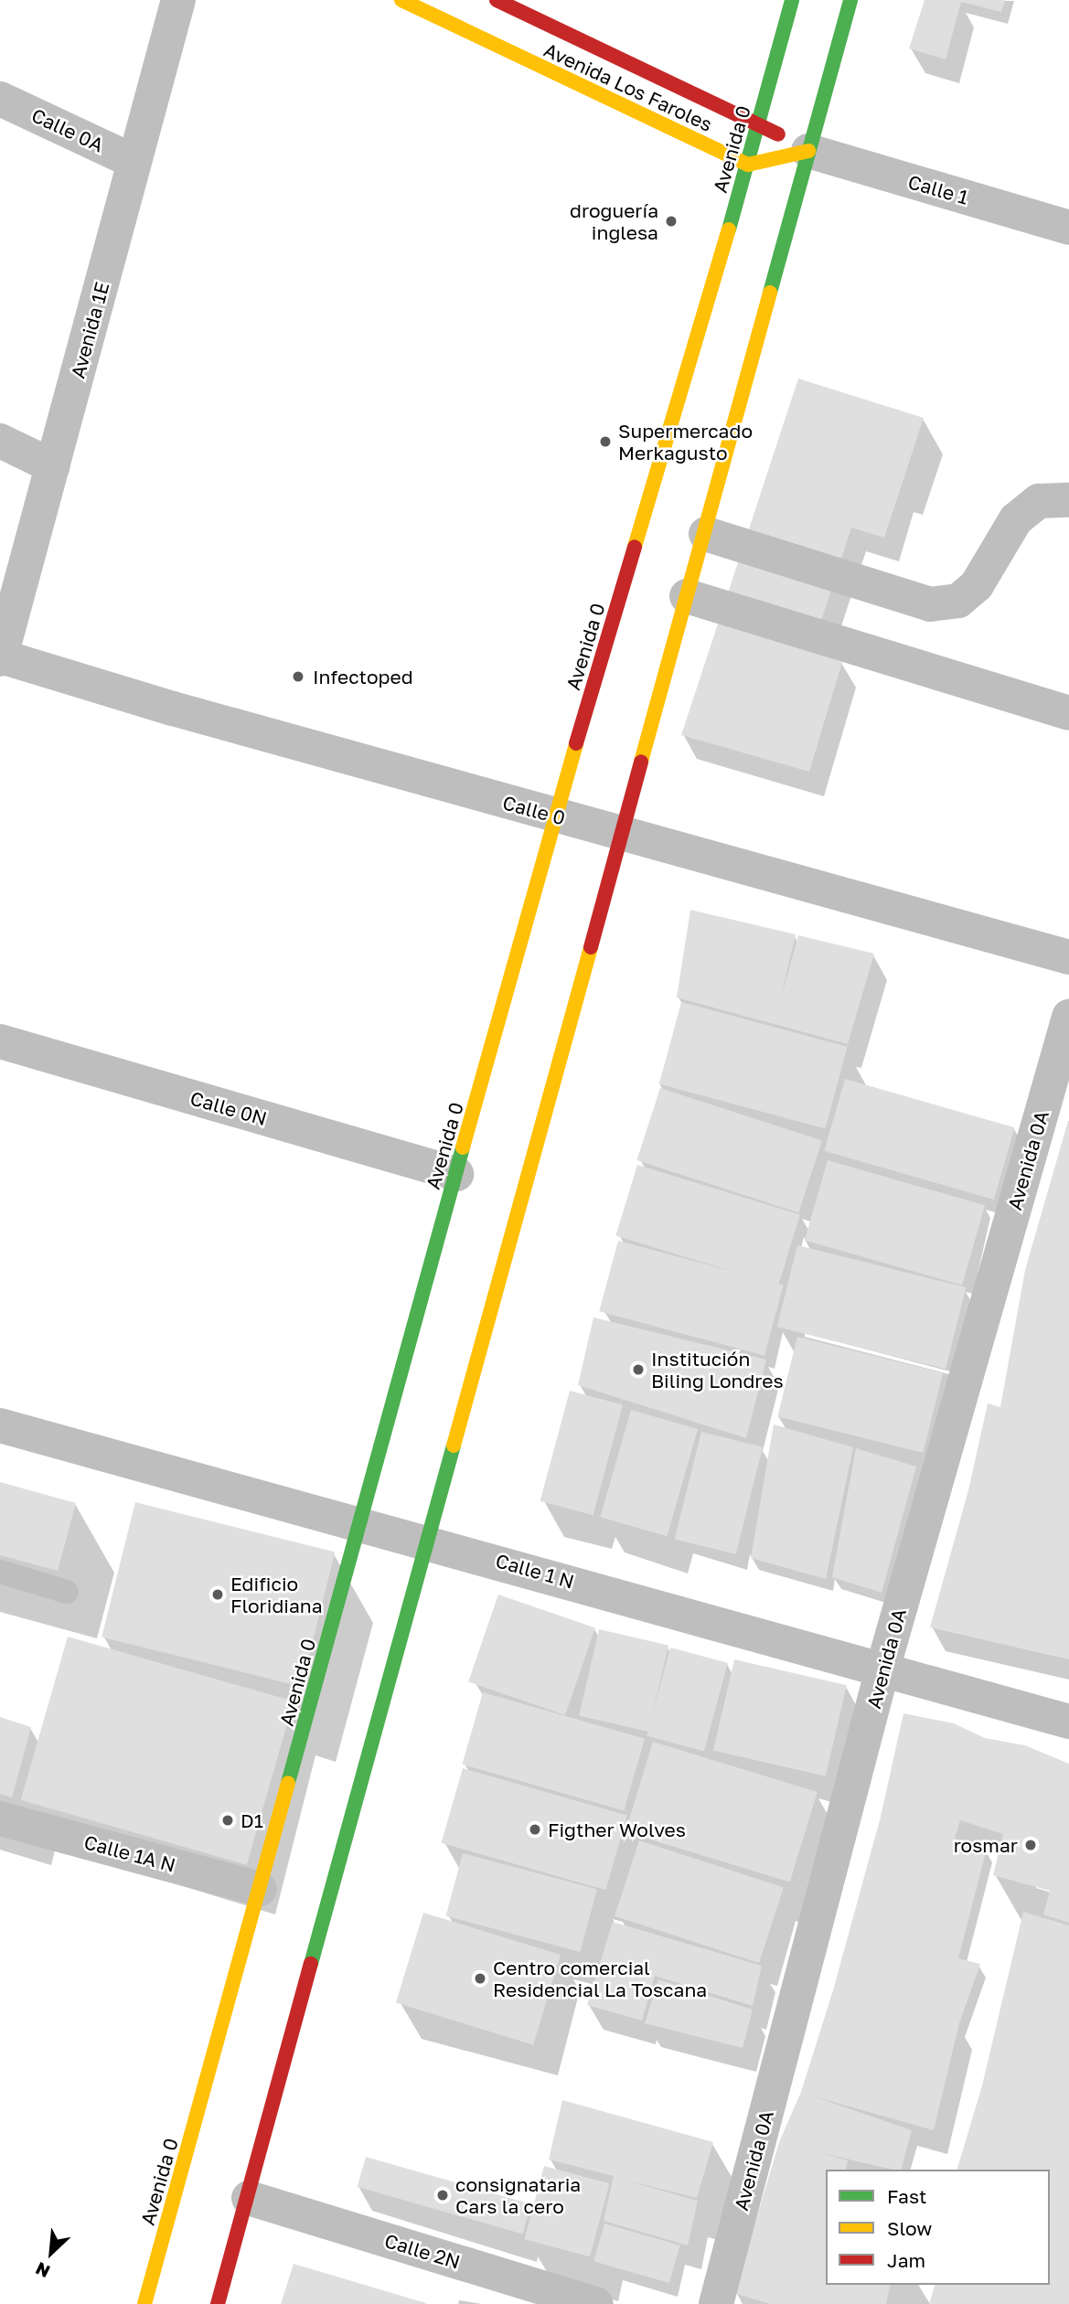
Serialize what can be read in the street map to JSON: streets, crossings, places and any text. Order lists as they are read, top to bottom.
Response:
{
  "streets": {
    "street": [
      "Avenida Los Faroles",
      "Calle 0A",
      "Avenida 0",
      "Calle 1",
      "Avenida 1E",
      "Calle 0",
      "Calle 0N",
      "Avenida 0A",
      "Calle 1 N",
      "Calle 1A N",
      "Calle 2N"
    ]
  },
  "crossings": [
    ["Avenida Los Faroles", "Avenida 0"],
    ["Avenida Los Faroles", "Calle 1"],
    ["Calle 0A", "Avenida 1E"],
    ["Avenida 0", "Calle 0"],
    ["Avenida 0", "Calle 0N"],
    ["Avenida 0", "Calle 1 N"],
    ["Avenida 0", "Calle 1A N"],
    ["Avenida 1E", "Calle 0"],
    ["Avenida 0A", "Calle 1 N"]
  ],
  "places": [
    "droguería inglesa",
    "Supermercado Merkagusto",
    "Infectoped",
    "Institución Biling Londres",
    "Edificio Floridiana",
    "D1",
    "Figther Wolves",
    "rosmar",
    "Centro comercial Residencial La Toscana",
    "consignataria Cars la cero"
  ],
  "legend": ["Fast", "Slow", "Jam"],
  "north": "bottom left"
}
